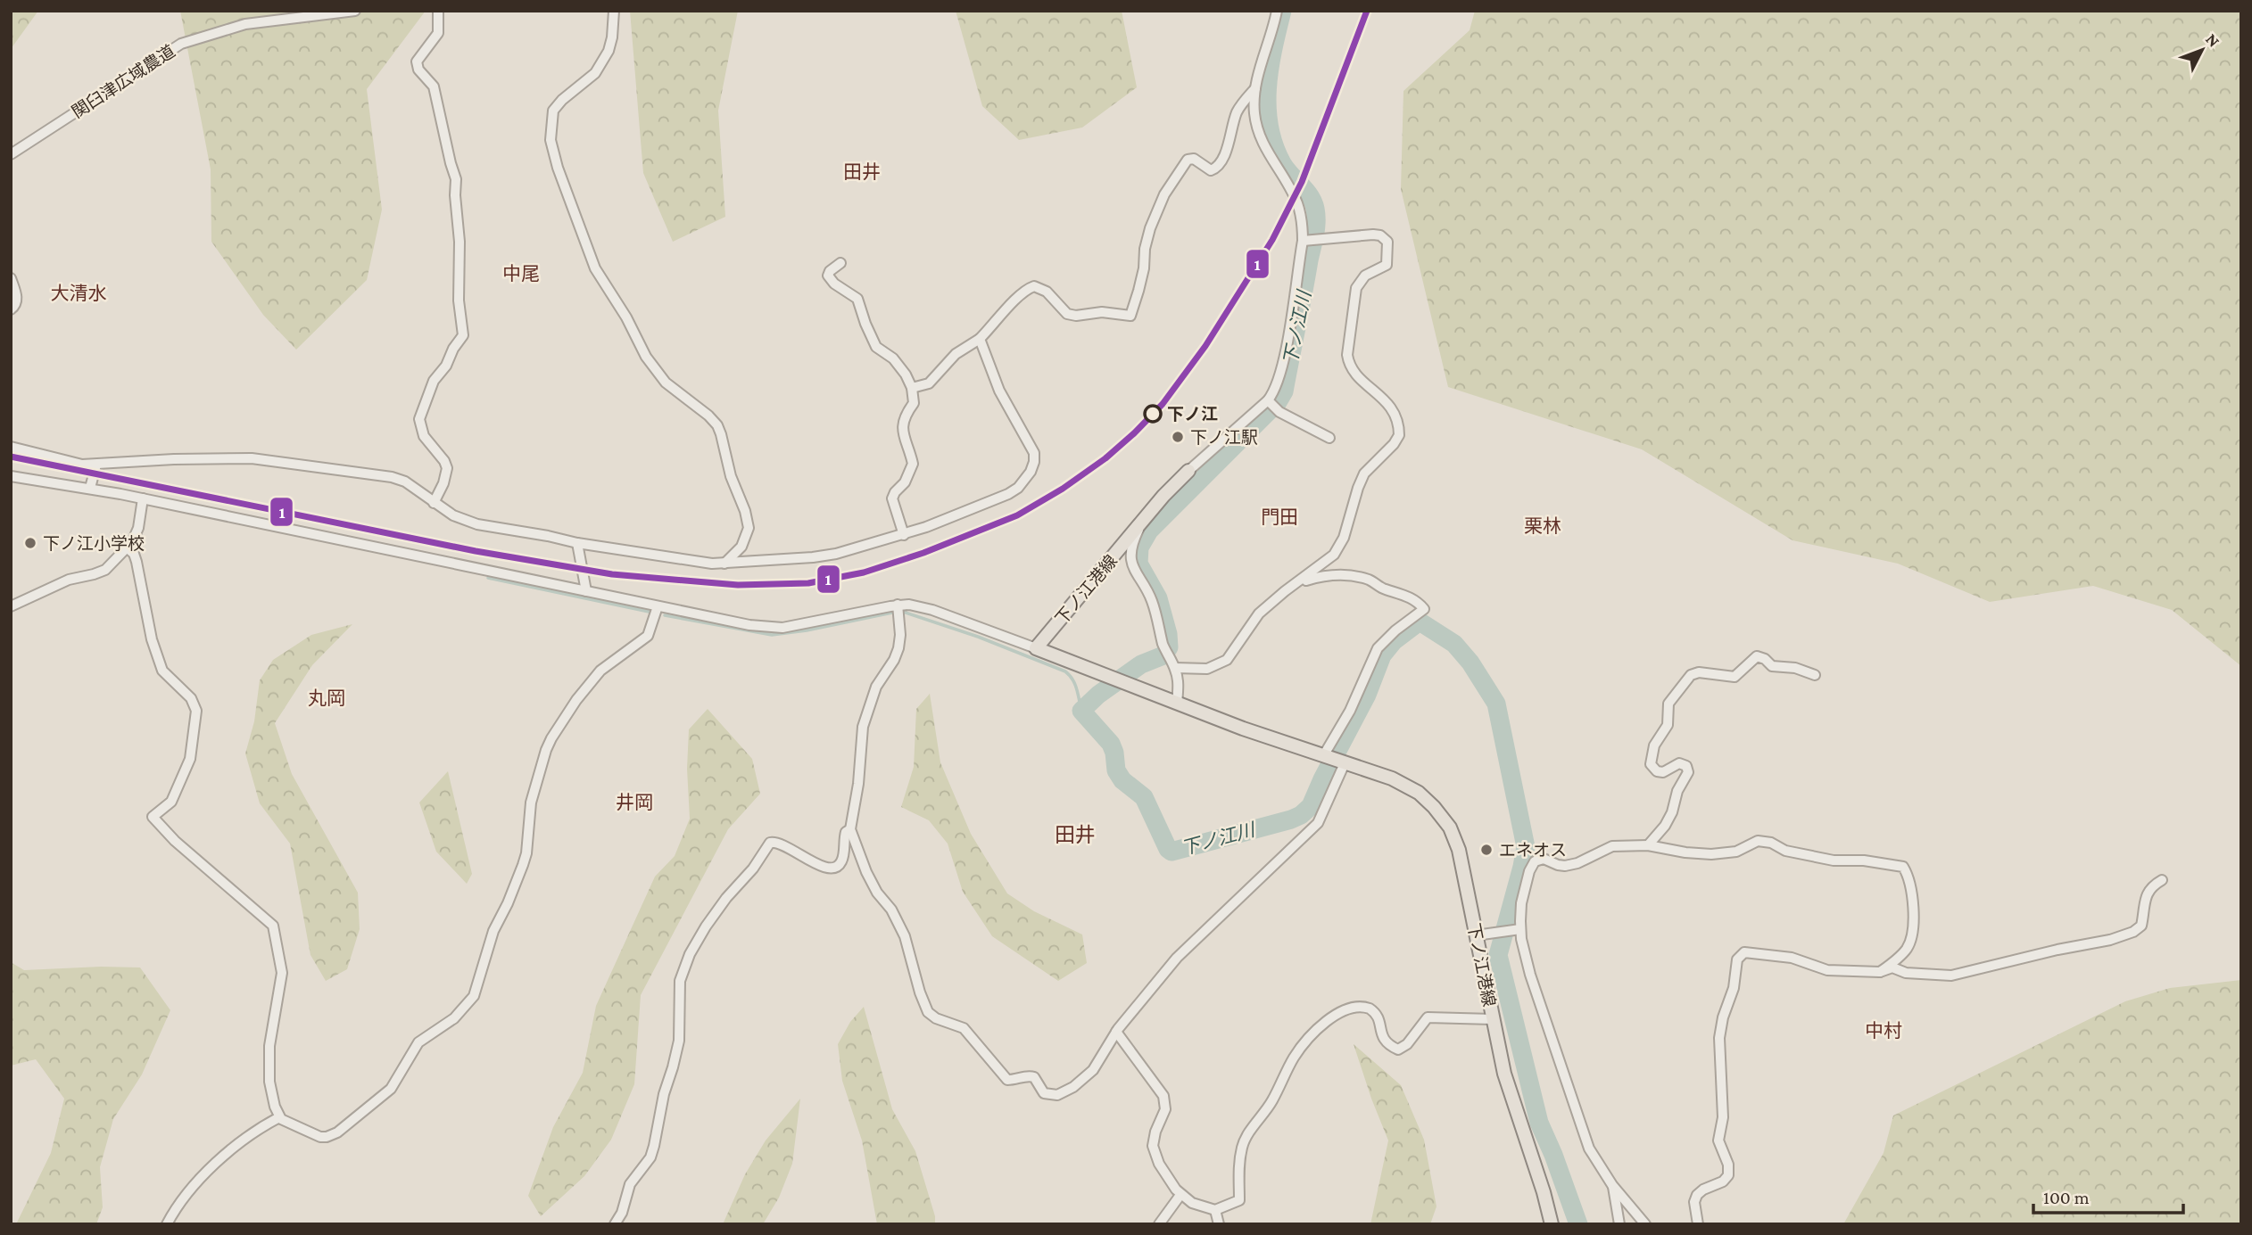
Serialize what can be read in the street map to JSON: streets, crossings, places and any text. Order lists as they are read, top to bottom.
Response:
{
  "streets": {
    "main road": ["下ノ江港線"],
    "street": ["関臼津広域農道"]
  },
  "districts": [
    "田井",
    "中尾",
    "大清水",
    "門田",
    "栗林",
    "丸岡",
    "井岡",
    "田井",
    "中村"
  ],
  "water": ["下ノ江川"],
  "places": [
    "下ノ江",
    "下ノ江駅",
    "下ノ江小学校",
    "エネオス"
  ],
  "lines": ["transit line 1"],
  "scale_bar": "100 m",
  "north": "top right"
}
